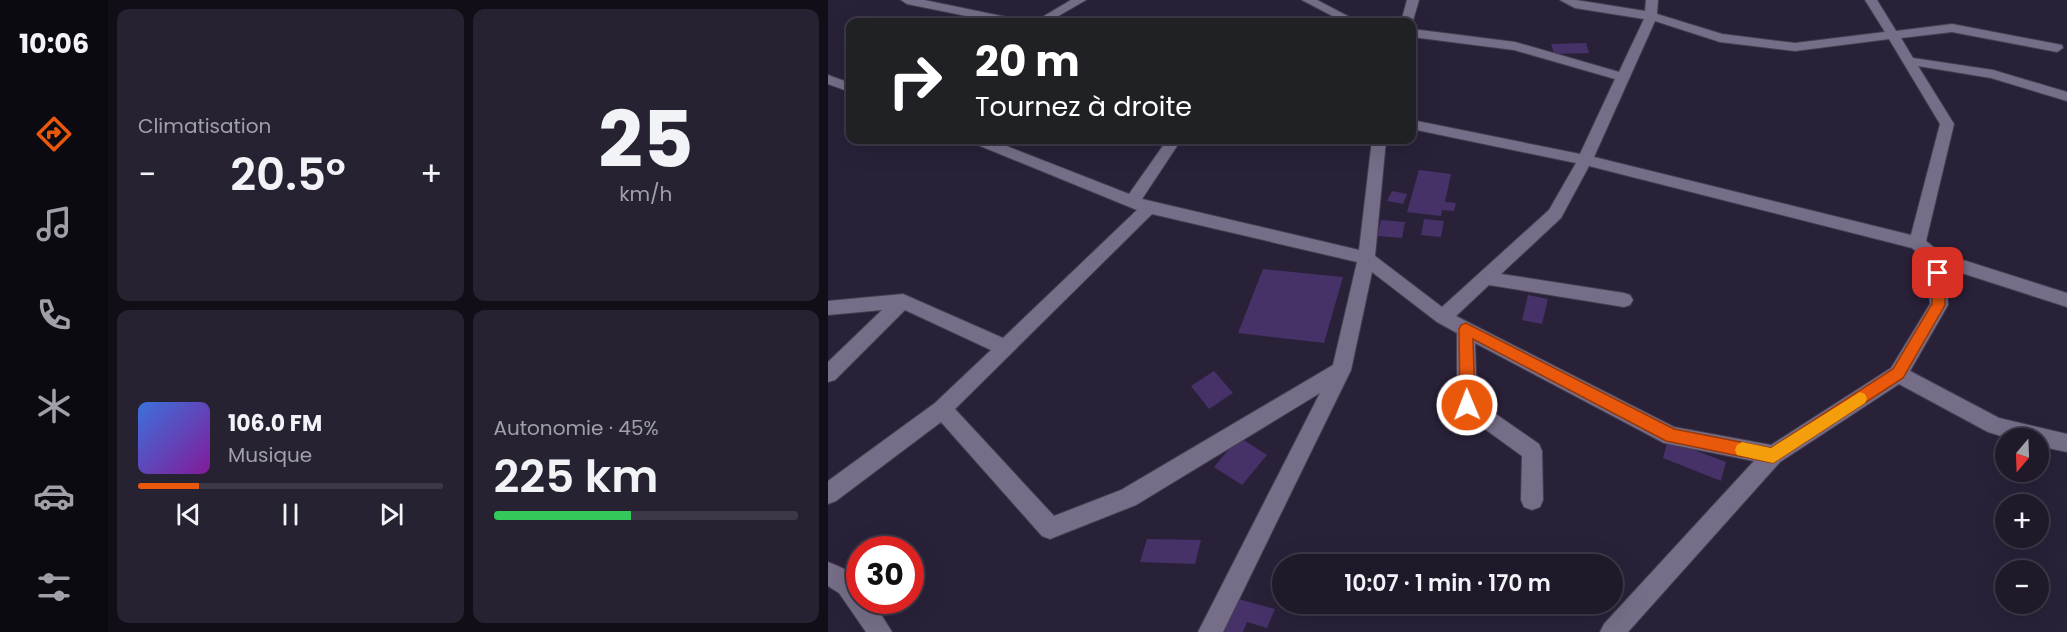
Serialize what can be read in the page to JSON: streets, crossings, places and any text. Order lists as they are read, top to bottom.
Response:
{
  "north": "bottom",
  "page": {
    "tabs": "10:06",
    "tile": [
      "Climatisation",
      ["25", "km/h"],
      ["Autonomie · 45%", "225 km"]
    ],
    "turn": ["20 m", "Tournez à droite"],
    "heat": ["−", "20.5°", "+"],
    "song": ["106.0 FM", "Musique"],
    "map_buttons": ["+", "−"],
    "limit": "30",
    "trip": "10:07 · 1 min · 170 m"
  }
}
